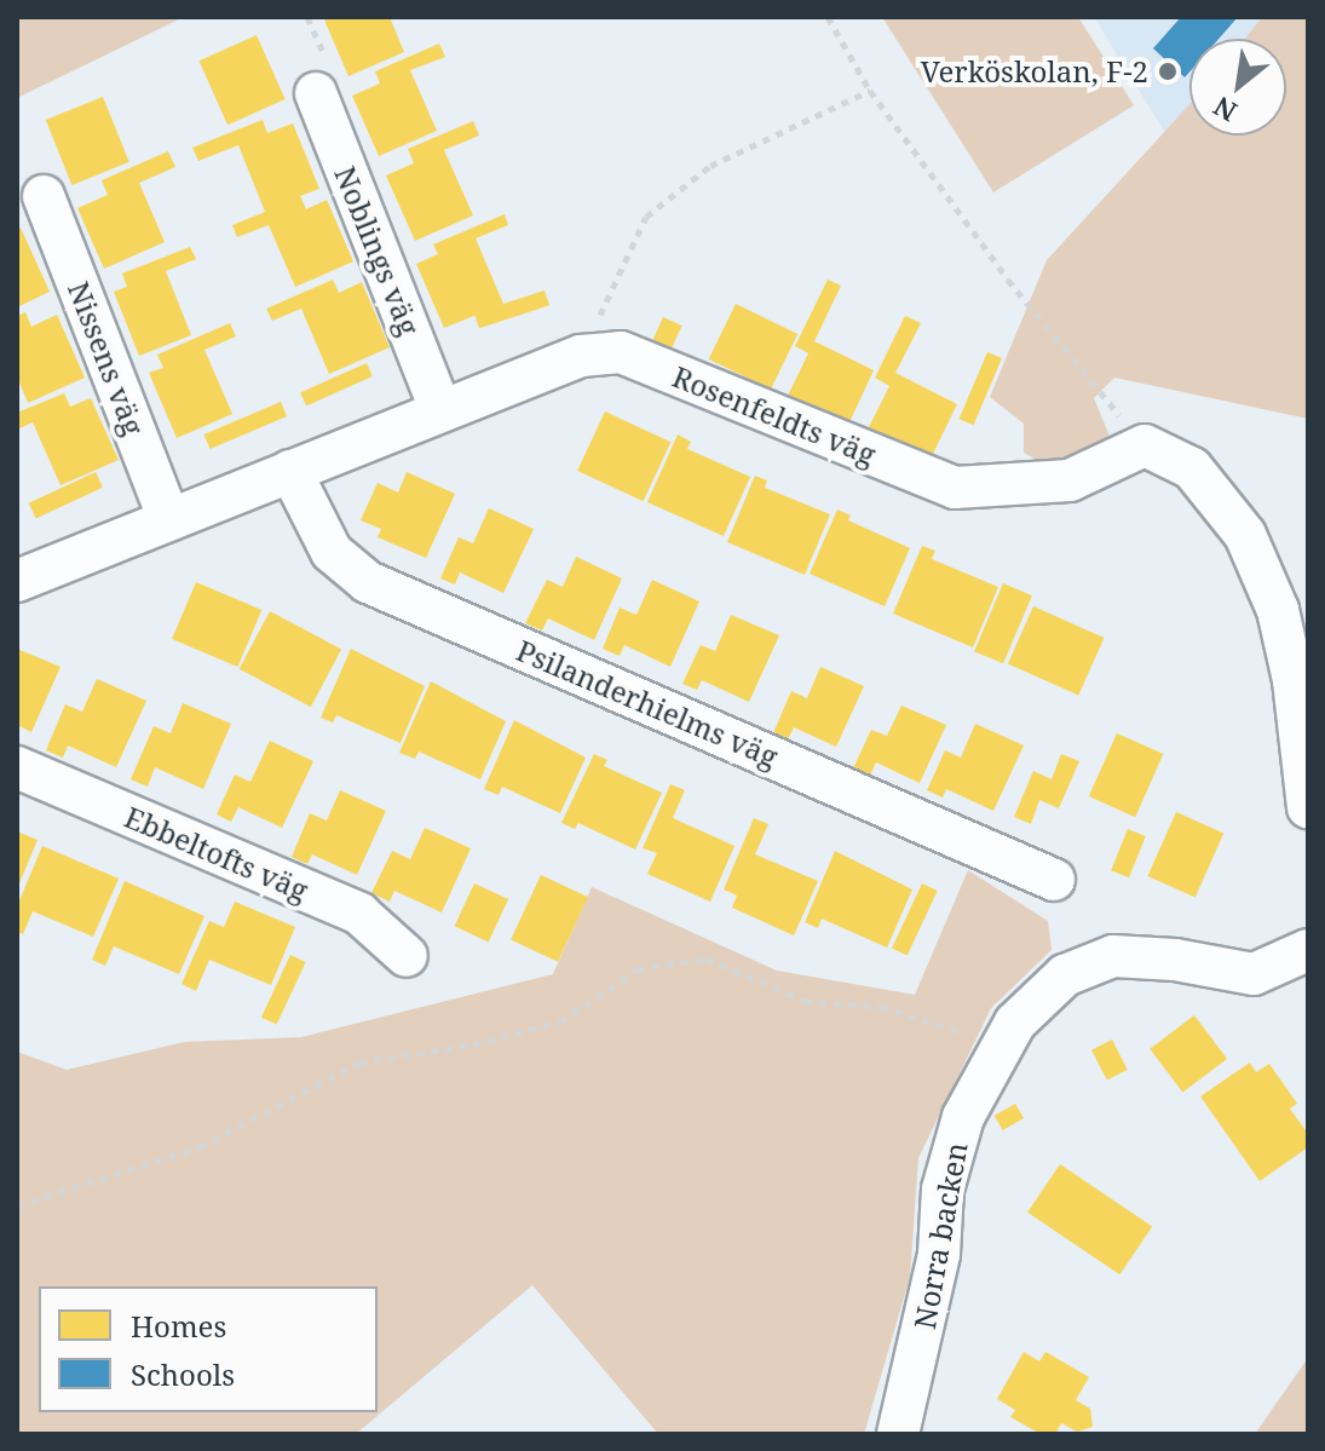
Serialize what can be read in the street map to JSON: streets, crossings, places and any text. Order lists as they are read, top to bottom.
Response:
{
  "streets": {
    "street": [
      "Noblings väg",
      "Nissens väg",
      "Rosenfeldts väg",
      "Psilanderhielms väg",
      "Ebbeltofts väg",
      "Norra backen"
    ]
  },
  "crossings": [
    ["Noblings väg", "Rosenfeldts väg"],
    ["Nissens väg", "Rosenfeldts väg"],
    ["Rosenfeldts väg", "Psilanderhielms väg"]
  ],
  "places": ["Verköskolan, F-2"],
  "legend": ["Homes", "Schools"],
  "north": "bottom left"
}
